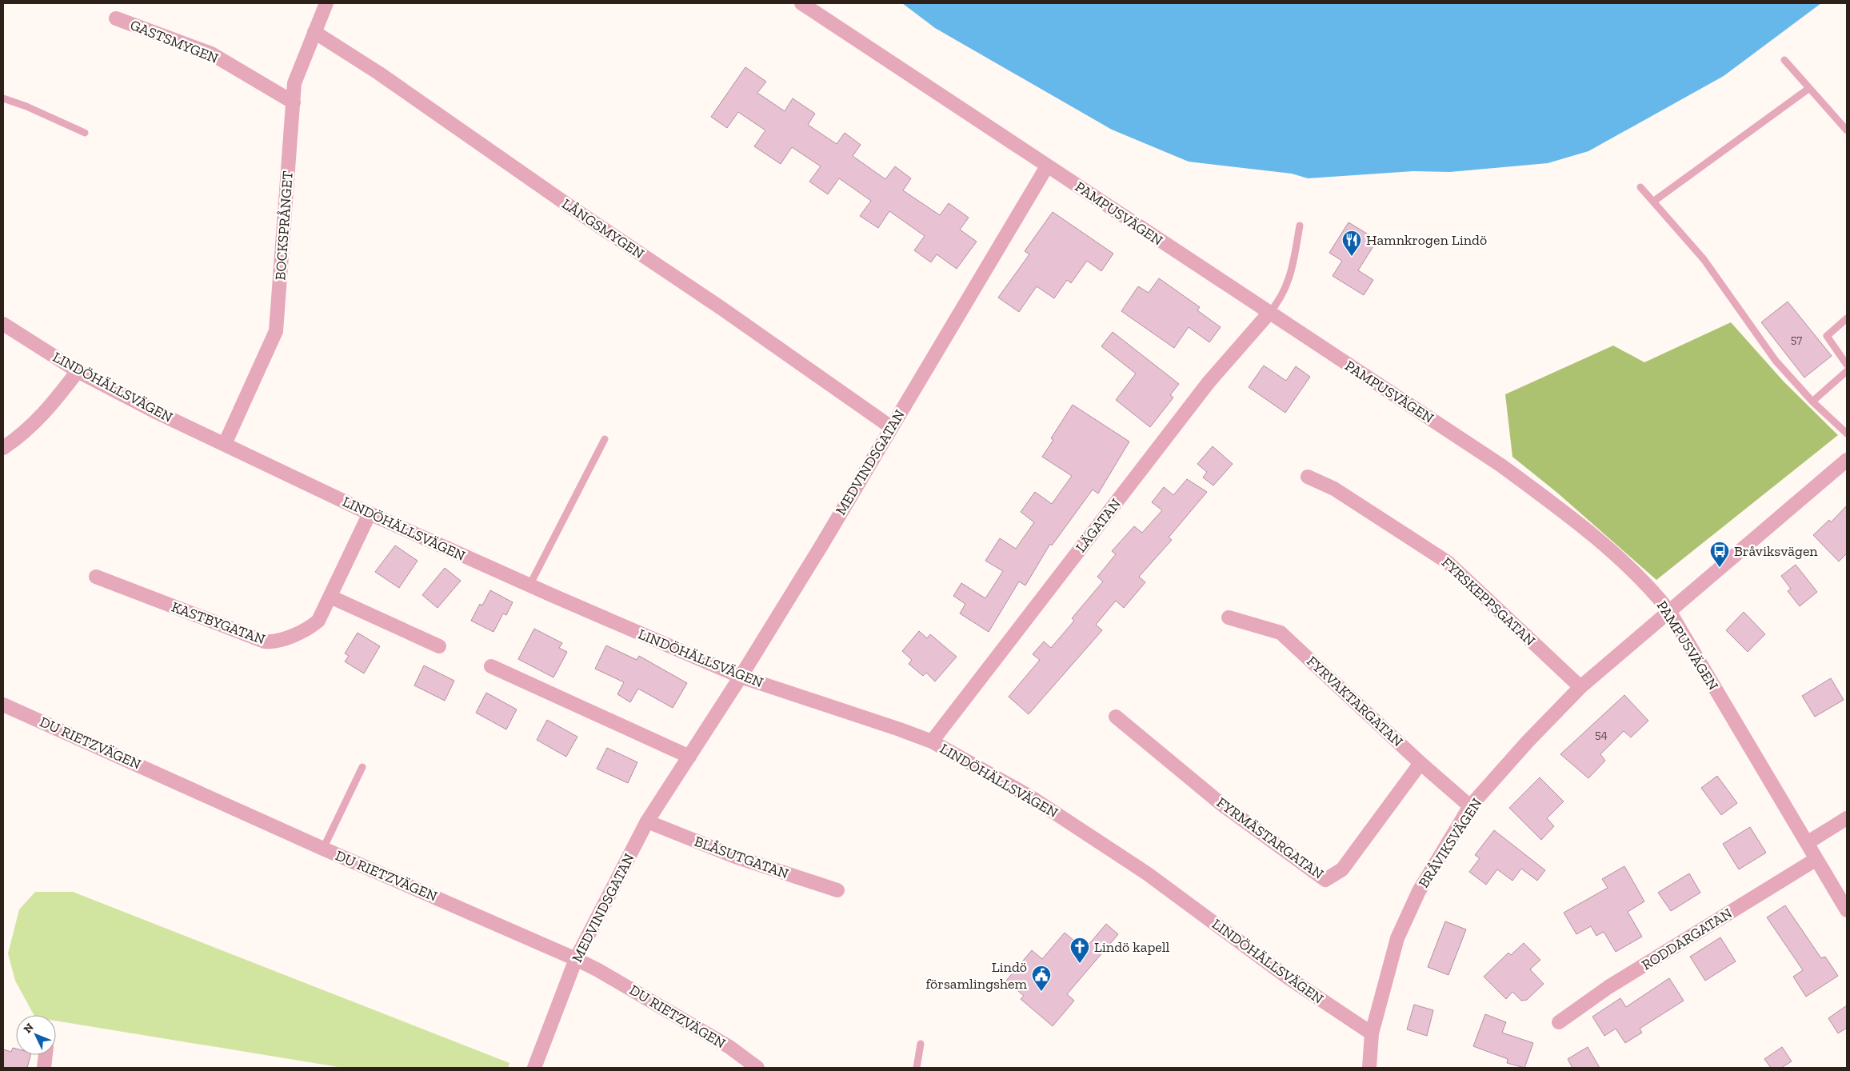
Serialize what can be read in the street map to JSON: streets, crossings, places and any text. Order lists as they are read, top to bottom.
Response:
{
  "streets": {
    "street": [
      "GASTSMYGEN",
      "PAMPUSVÄGEN",
      "BOCKSPRÅNGET",
      "LÅNGSMYGEN",
      "LINDÖHÄLLSVÄGEN",
      "MEDVINDSGATAN",
      "LÄGATAN",
      "FYRSKEPPSGATAN",
      "KASTBYGATAN",
      "FYRVAKTARGATAN",
      "DU RIETZVÄGEN",
      "FYRMÄSTARGATAN",
      "BRÅVIKSVÄGEN",
      "BLÅSUTGATAN",
      "RODDARGATAN"
    ]
  },
  "crossings": [
    ["GASTSMYGEN", "BOCKSPRÅNGET"],
    ["PAMPUSVÄGEN", "MEDVINDSGATAN"],
    ["PAMPUSVÄGEN", "LÄGATAN"],
    ["PAMPUSVÄGEN", "BRÅVIKSVÄGEN"],
    ["PAMPUSVÄGEN", "RODDARGATAN"],
    ["BOCKSPRÅNGET", "LÅNGSMYGEN"],
    ["BOCKSPRÅNGET", "LINDÖHÄLLSVÄGEN"],
    ["LÅNGSMYGEN", "MEDVINDSGATAN"],
    ["LINDÖHÄLLSVÄGEN", "MEDVINDSGATAN"],
    ["LINDÖHÄLLSVÄGEN", "LÄGATAN"],
    ["LINDÖHÄLLSVÄGEN", "KASTBYGATAN"],
    ["LINDÖHÄLLSVÄGEN", "BRÅVIKSVÄGEN"],
    ["MEDVINDSGATAN", "DU RIETZVÄGEN"],
    ["MEDVINDSGATAN", "BLÅSUTGATAN"],
    ["FYRSKEPPSGATAN", "BRÅVIKSVÄGEN"],
    ["FYRVAKTARGATAN", "FYRMÄSTARGATAN"],
    ["FYRVAKTARGATAN", "BRÅVIKSVÄGEN"]
  ],
  "places": {
    "restaurant": ["Hamnkrogen Lindö"],
    "bus stop": ["Bråviksvägen"],
    "church": ["Lindö kapell"],
    "public building": ["Lindö församlingshem"]
  },
  "house_numbers": ["57", "54"],
  "north": "top left"
}
